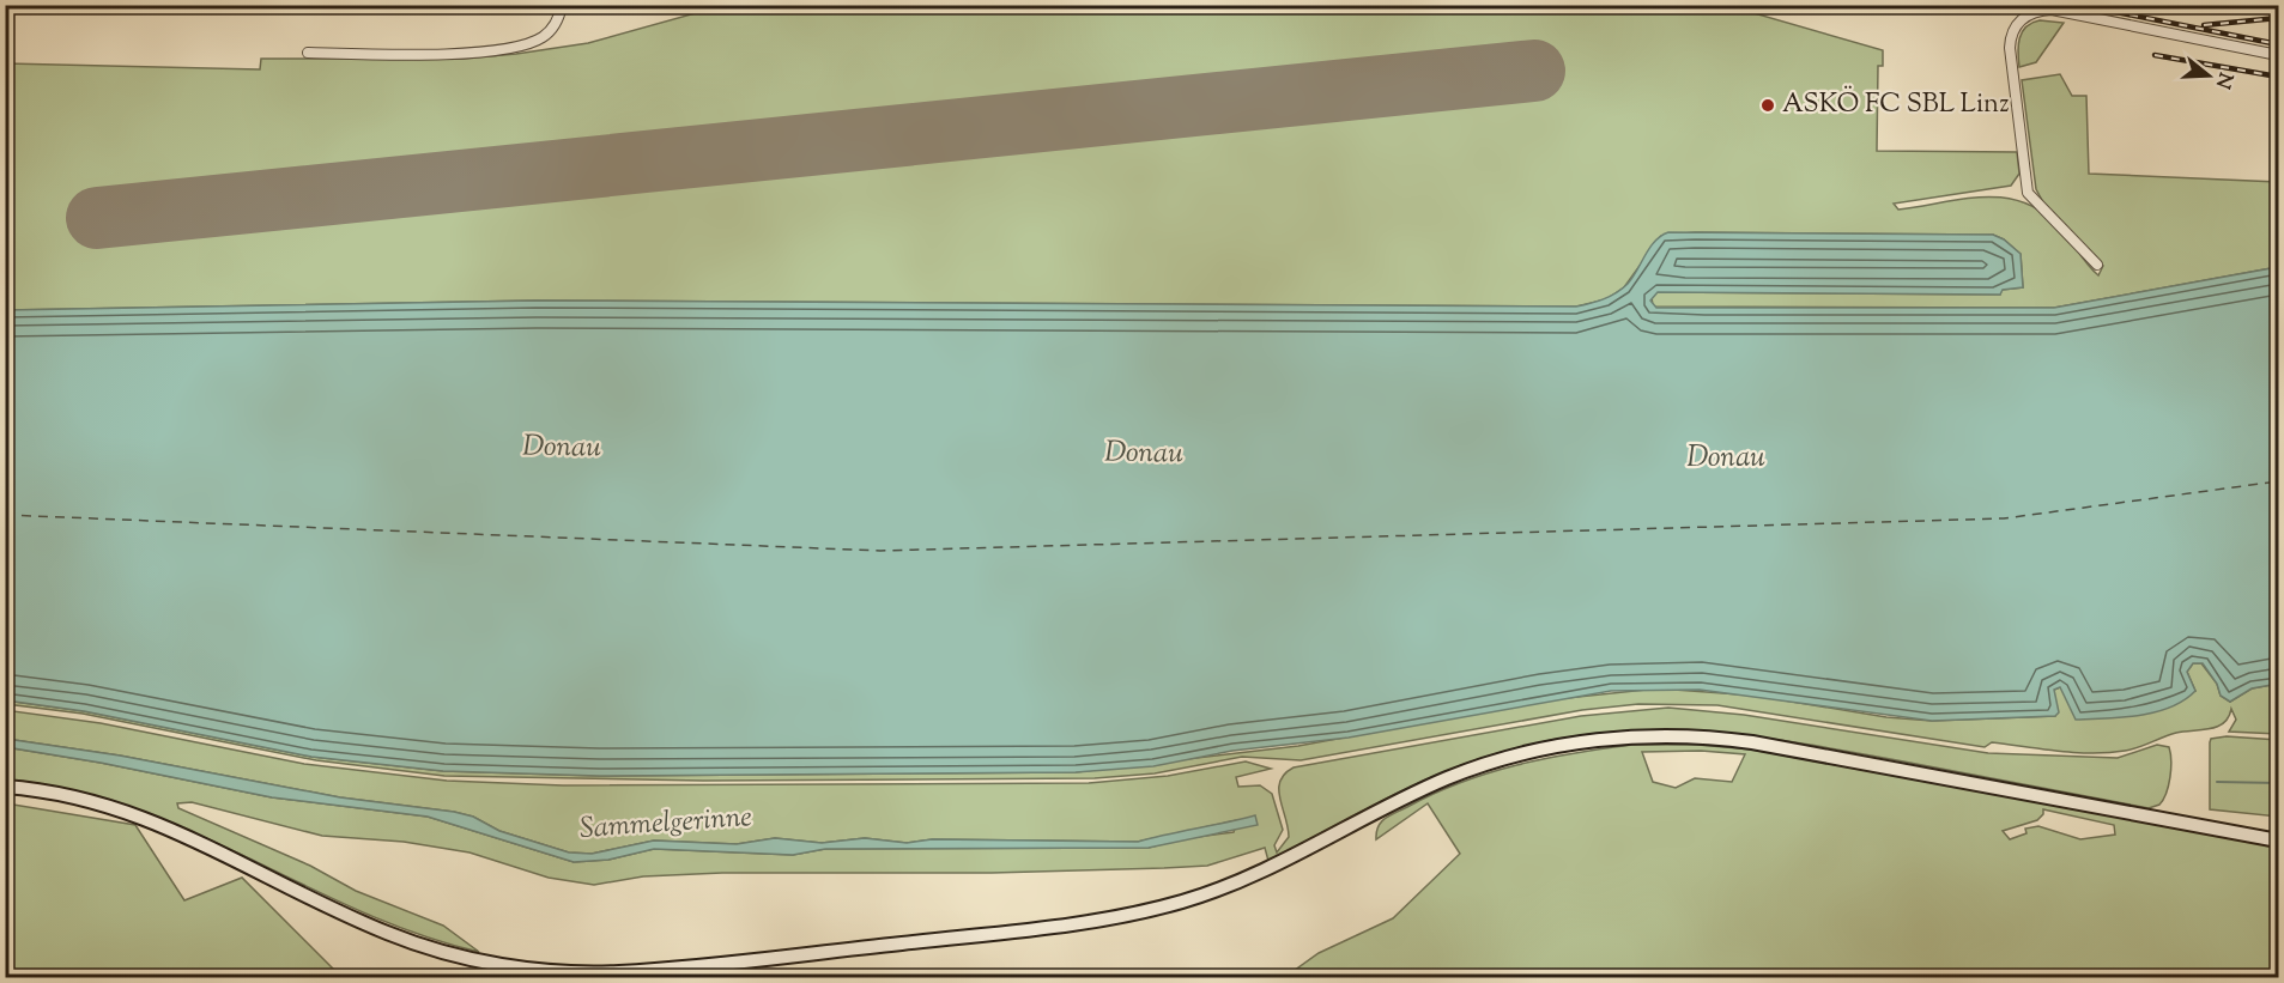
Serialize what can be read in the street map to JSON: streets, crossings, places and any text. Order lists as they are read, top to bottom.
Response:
{
  "water": ["Donau", "Sammelgerinne"],
  "places": ["ASKÖ FC SBL Linz"],
  "north": "right"
}
